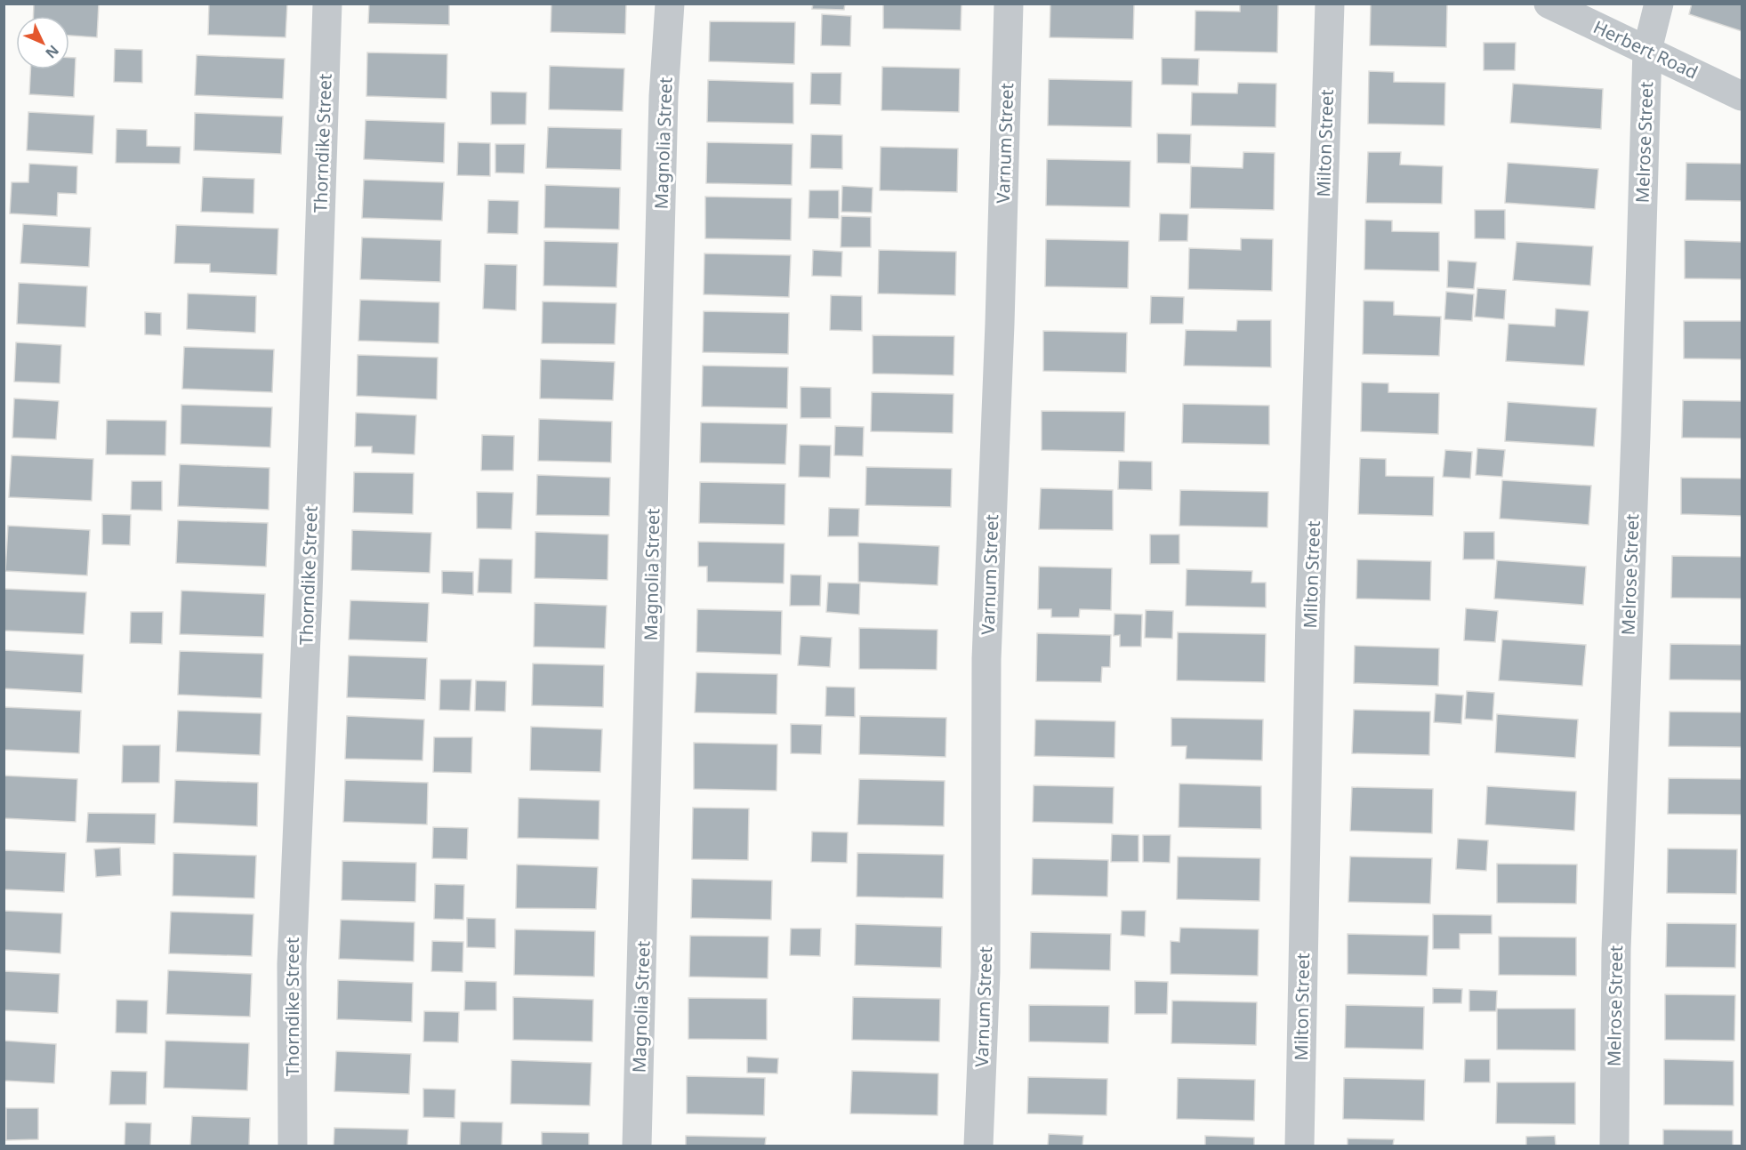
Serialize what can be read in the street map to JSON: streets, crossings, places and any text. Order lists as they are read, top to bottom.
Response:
{
  "streets": {
    "street": [
      "Herbert Road",
      "Melrose Street",
      "Thorndike Street",
      "Magnolia Street",
      "Varnum Street",
      "Milton Street"
    ]
  },
  "crossings": [
    ["Herbert Road", "Melrose Street"]
  ],
  "north": "bottom right"
}
